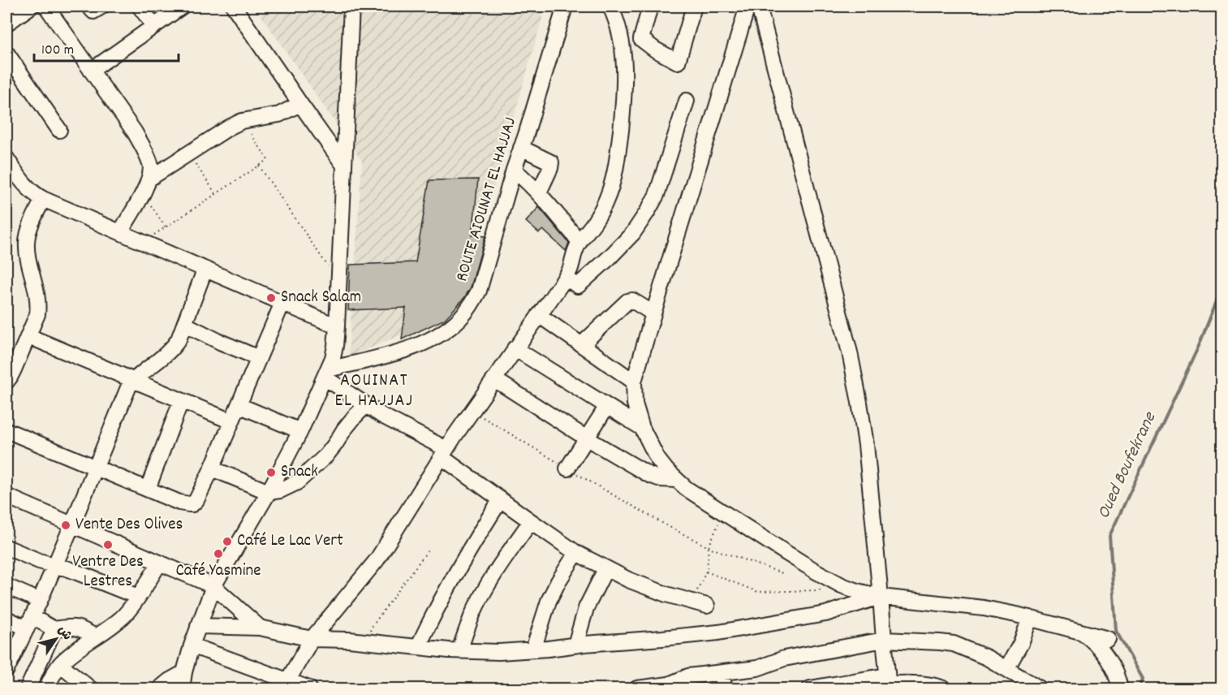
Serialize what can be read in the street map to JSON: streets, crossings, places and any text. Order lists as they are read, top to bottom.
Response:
{
  "streets": {
    "street": ["ROUTE AIOUNAT EL HAJJAJ"]
  },
  "districts": ["AOUINAT EL HAJJAJ"],
  "water": ["Oued Boufekrane"],
  "places": [
    "Snack Salam",
    "Snack",
    "Vente Des Olives",
    "Café Le Lac Vert",
    "Ventre Des Lestres",
    "Café Yasmine"
  ],
  "scale_bar": "100 m",
  "north": "top right"
}
